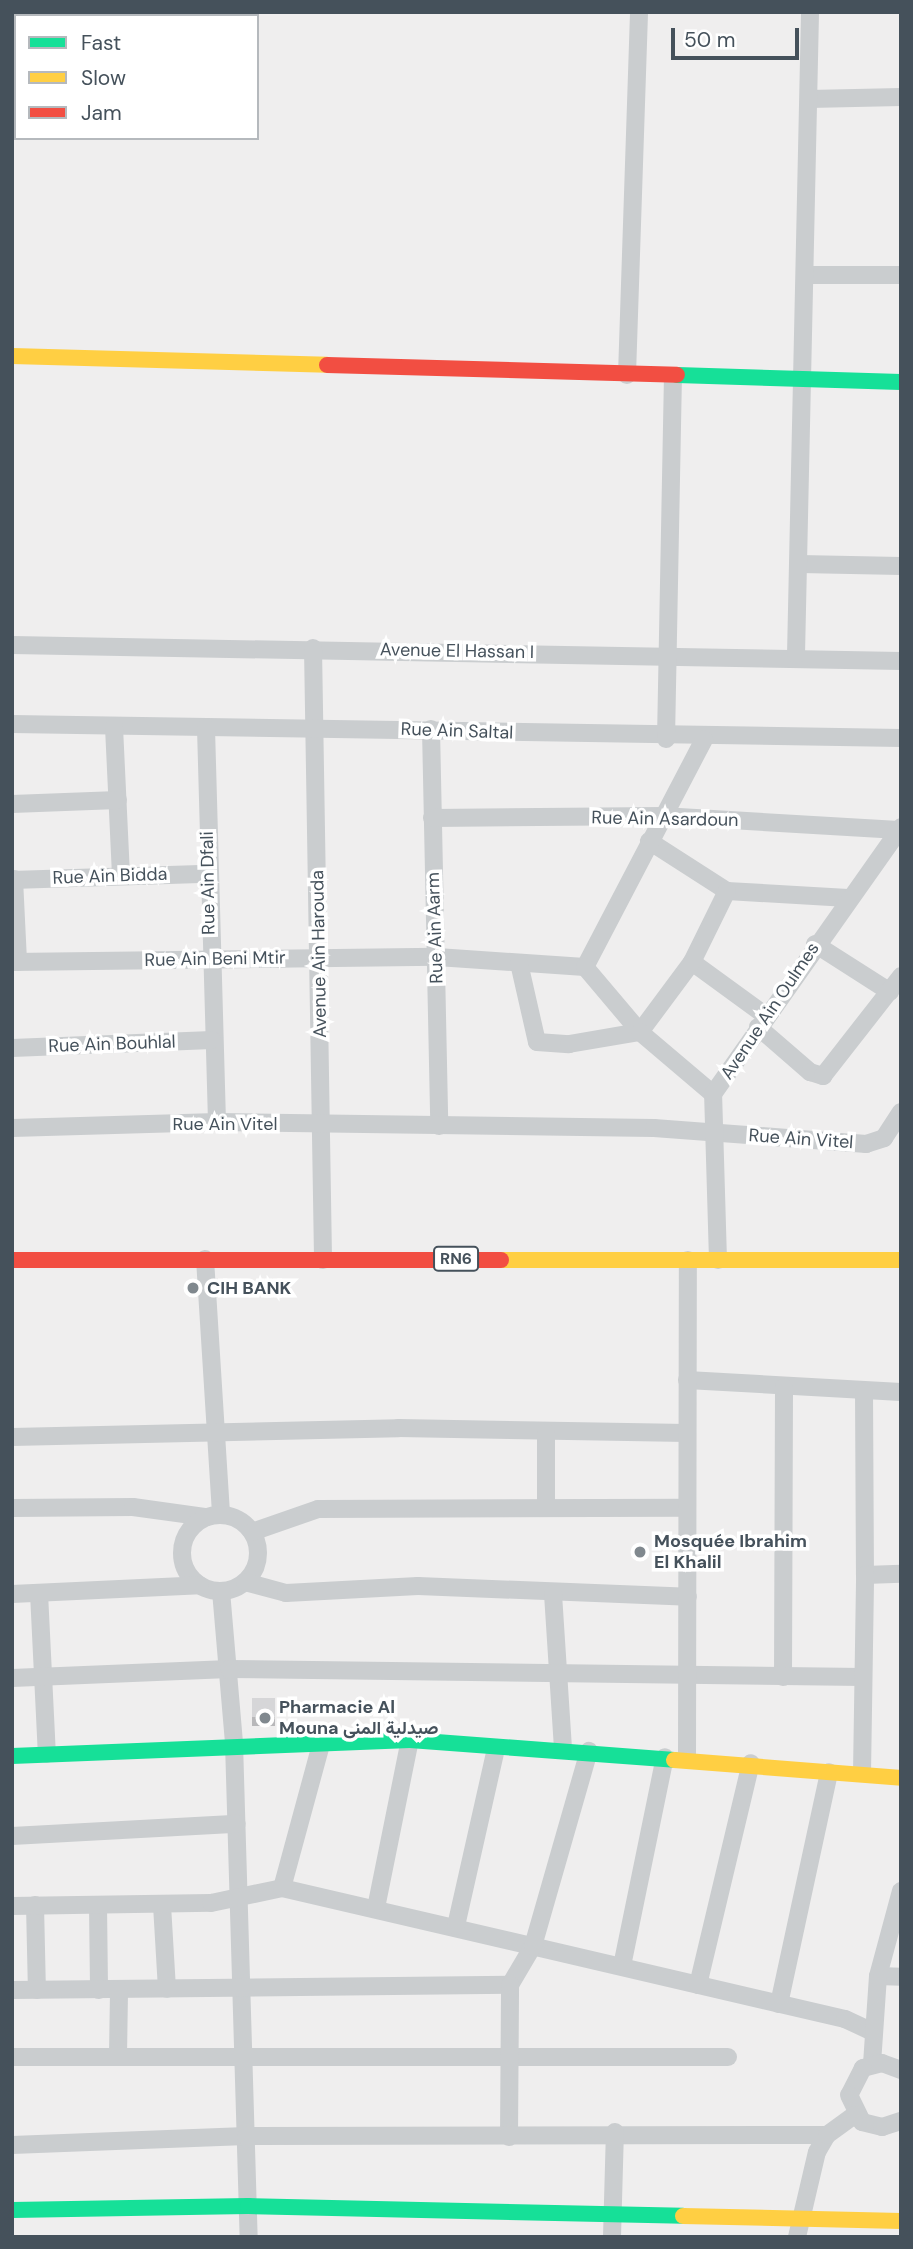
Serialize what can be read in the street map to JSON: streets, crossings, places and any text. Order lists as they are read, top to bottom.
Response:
{
  "streets": {
    "street": [
      "Avenue El Hassan I",
      "Rue Ain Saltal",
      "Rue Ain Asardoun",
      "Rue Ain Bidda",
      "Rue Ain Dfali",
      "Rue Ain Aarm",
      "Avenue Ain Harouda",
      "Rue Ain Beni Mtir",
      "Avenue Ain Oulmes",
      "Rue Ain Bouhlal",
      "Rue Ain Vitel",
      "RN6"
    ]
  },
  "crossings": [
    ["Avenue El Hassan I", "Avenue Ain Harouda"],
    ["Rue Ain Saltal", "Rue Ain Dfali"],
    ["Rue Ain Saltal", "Rue Ain Aarm"],
    ["Rue Ain Saltal", "Avenue Ain Harouda"],
    ["Rue Ain Asardoun", "Rue Ain Aarm"],
    ["Rue Ain Asardoun", "Avenue Ain Oulmes"],
    ["Rue Ain Bidda", "Rue Ain Dfali"],
    ["Rue Ain Dfali", "Rue Ain Beni Mtir"],
    ["Rue Ain Dfali", "Rue Ain Bouhlal"],
    ["Rue Ain Dfali", "Rue Ain Vitel"],
    ["Rue Ain Aarm", "Rue Ain Beni Mtir"],
    ["Rue Ain Aarm", "Rue Ain Vitel"],
    ["Avenue Ain Harouda", "Rue Ain Beni Mtir"],
    ["Avenue Ain Harouda", "Rue Ain Vitel"],
    ["Avenue Ain Harouda", "RN6"],
    ["Avenue Ain Oulmes", "Rue Ain Vitel"],
    ["Avenue Ain Oulmes", "RN6"]
  ],
  "places": ["CIH BANK", "Mosquée Ibrahim El Khalil", "Pharmacie Al Mouna صيدلية المنى"],
  "legend": ["Fast", "Slow", "Jam"],
  "scale_bar": "50 m"
}
